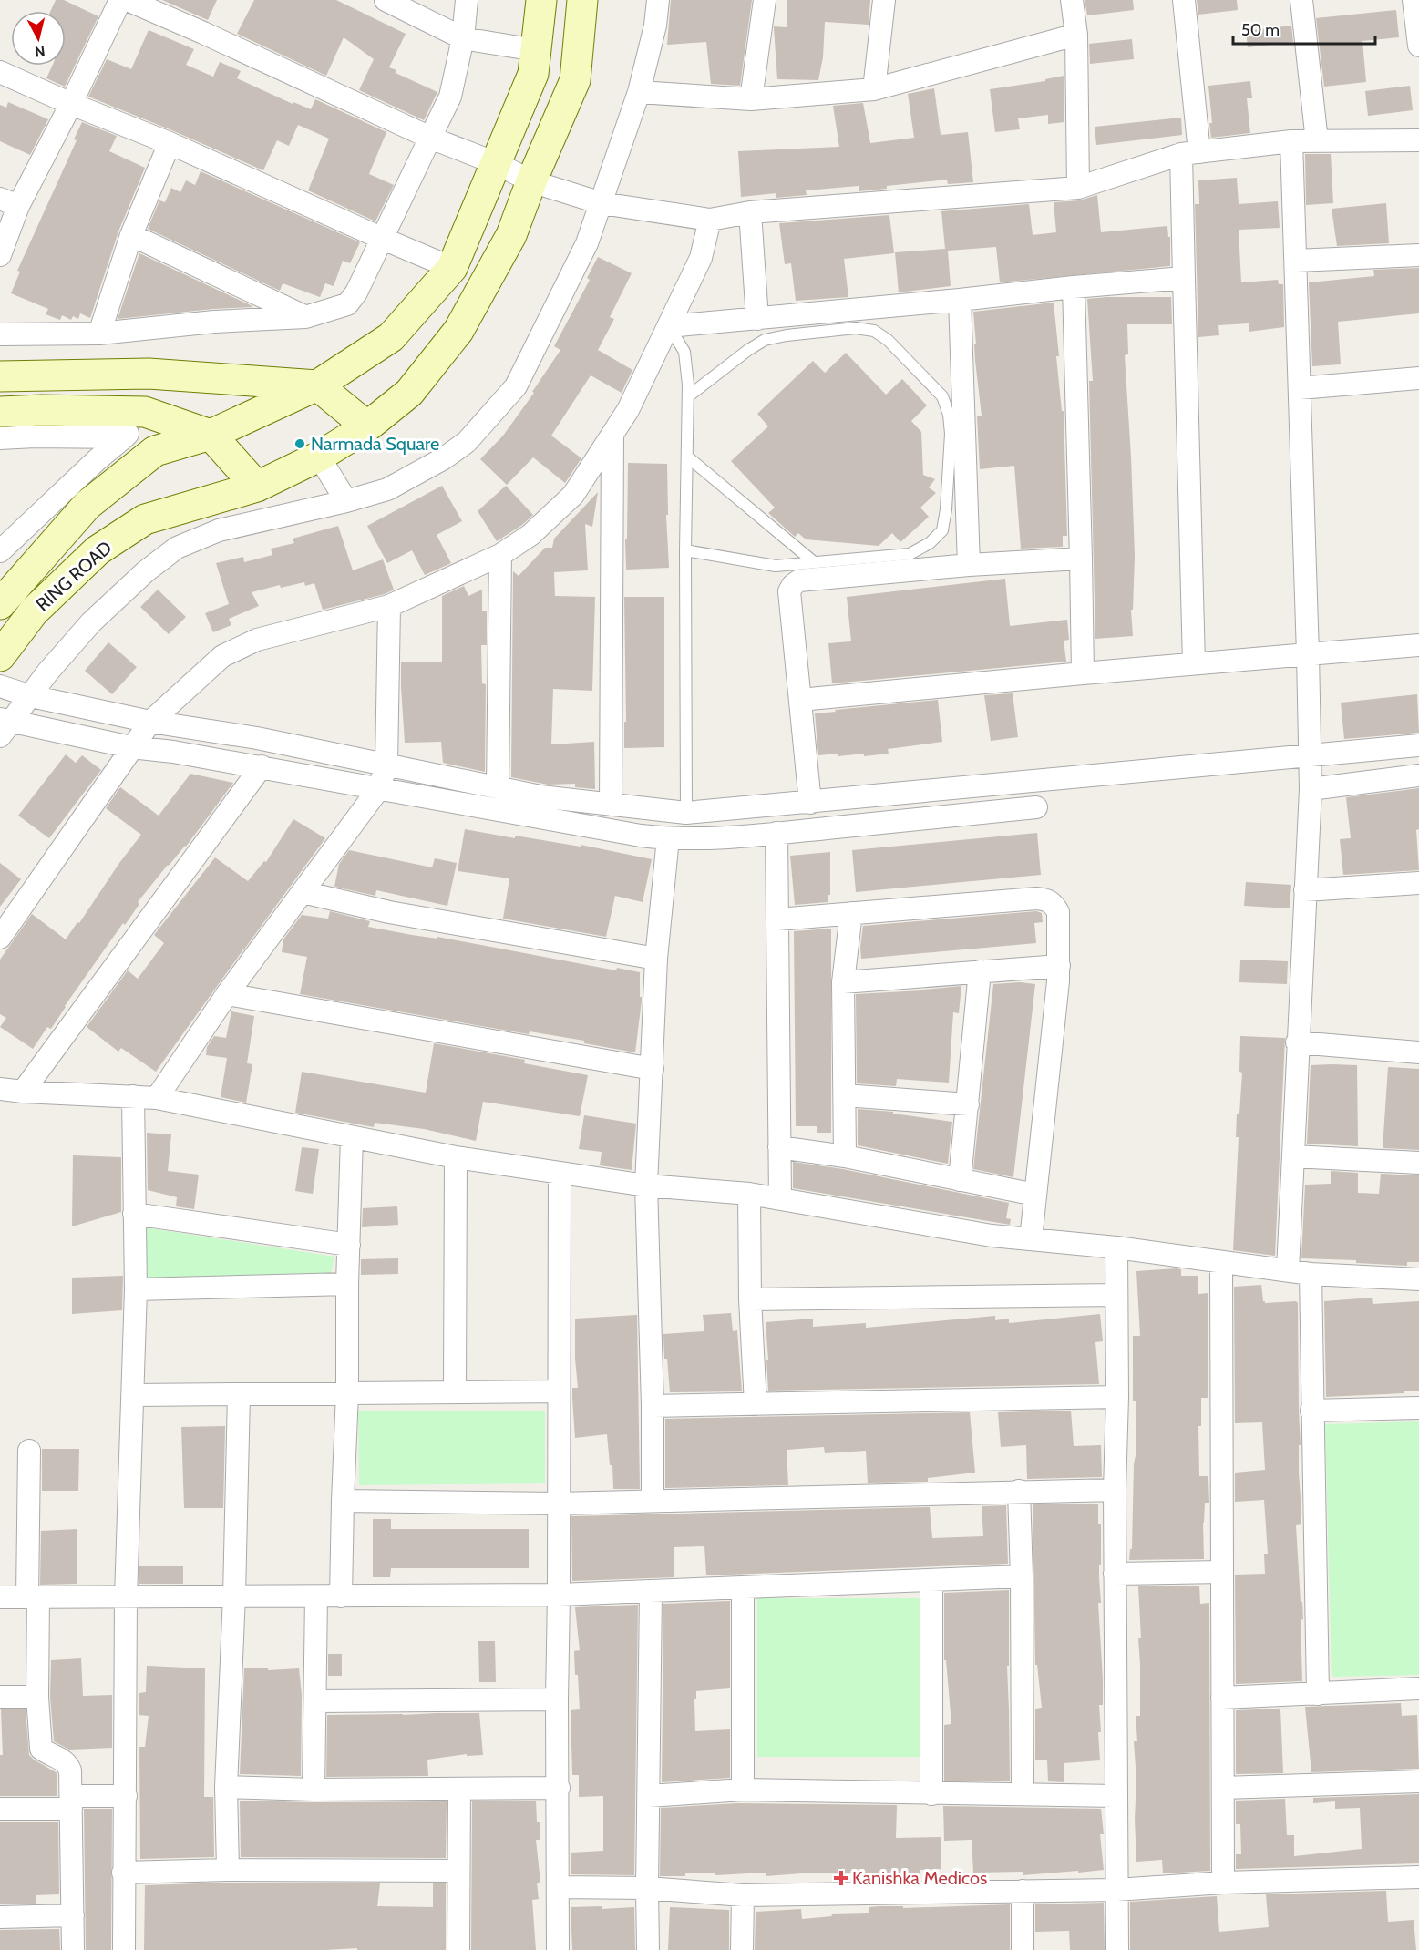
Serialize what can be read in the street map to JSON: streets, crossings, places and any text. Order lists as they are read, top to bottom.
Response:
{
  "streets": {
    "main road": ["RING ROAD"]
  },
  "places": {
    "other": ["Narmada Square"],
    "health": ["Kanishka Medicos"]
  },
  "scale_bar": "50 m",
  "north": "bottom"
}
